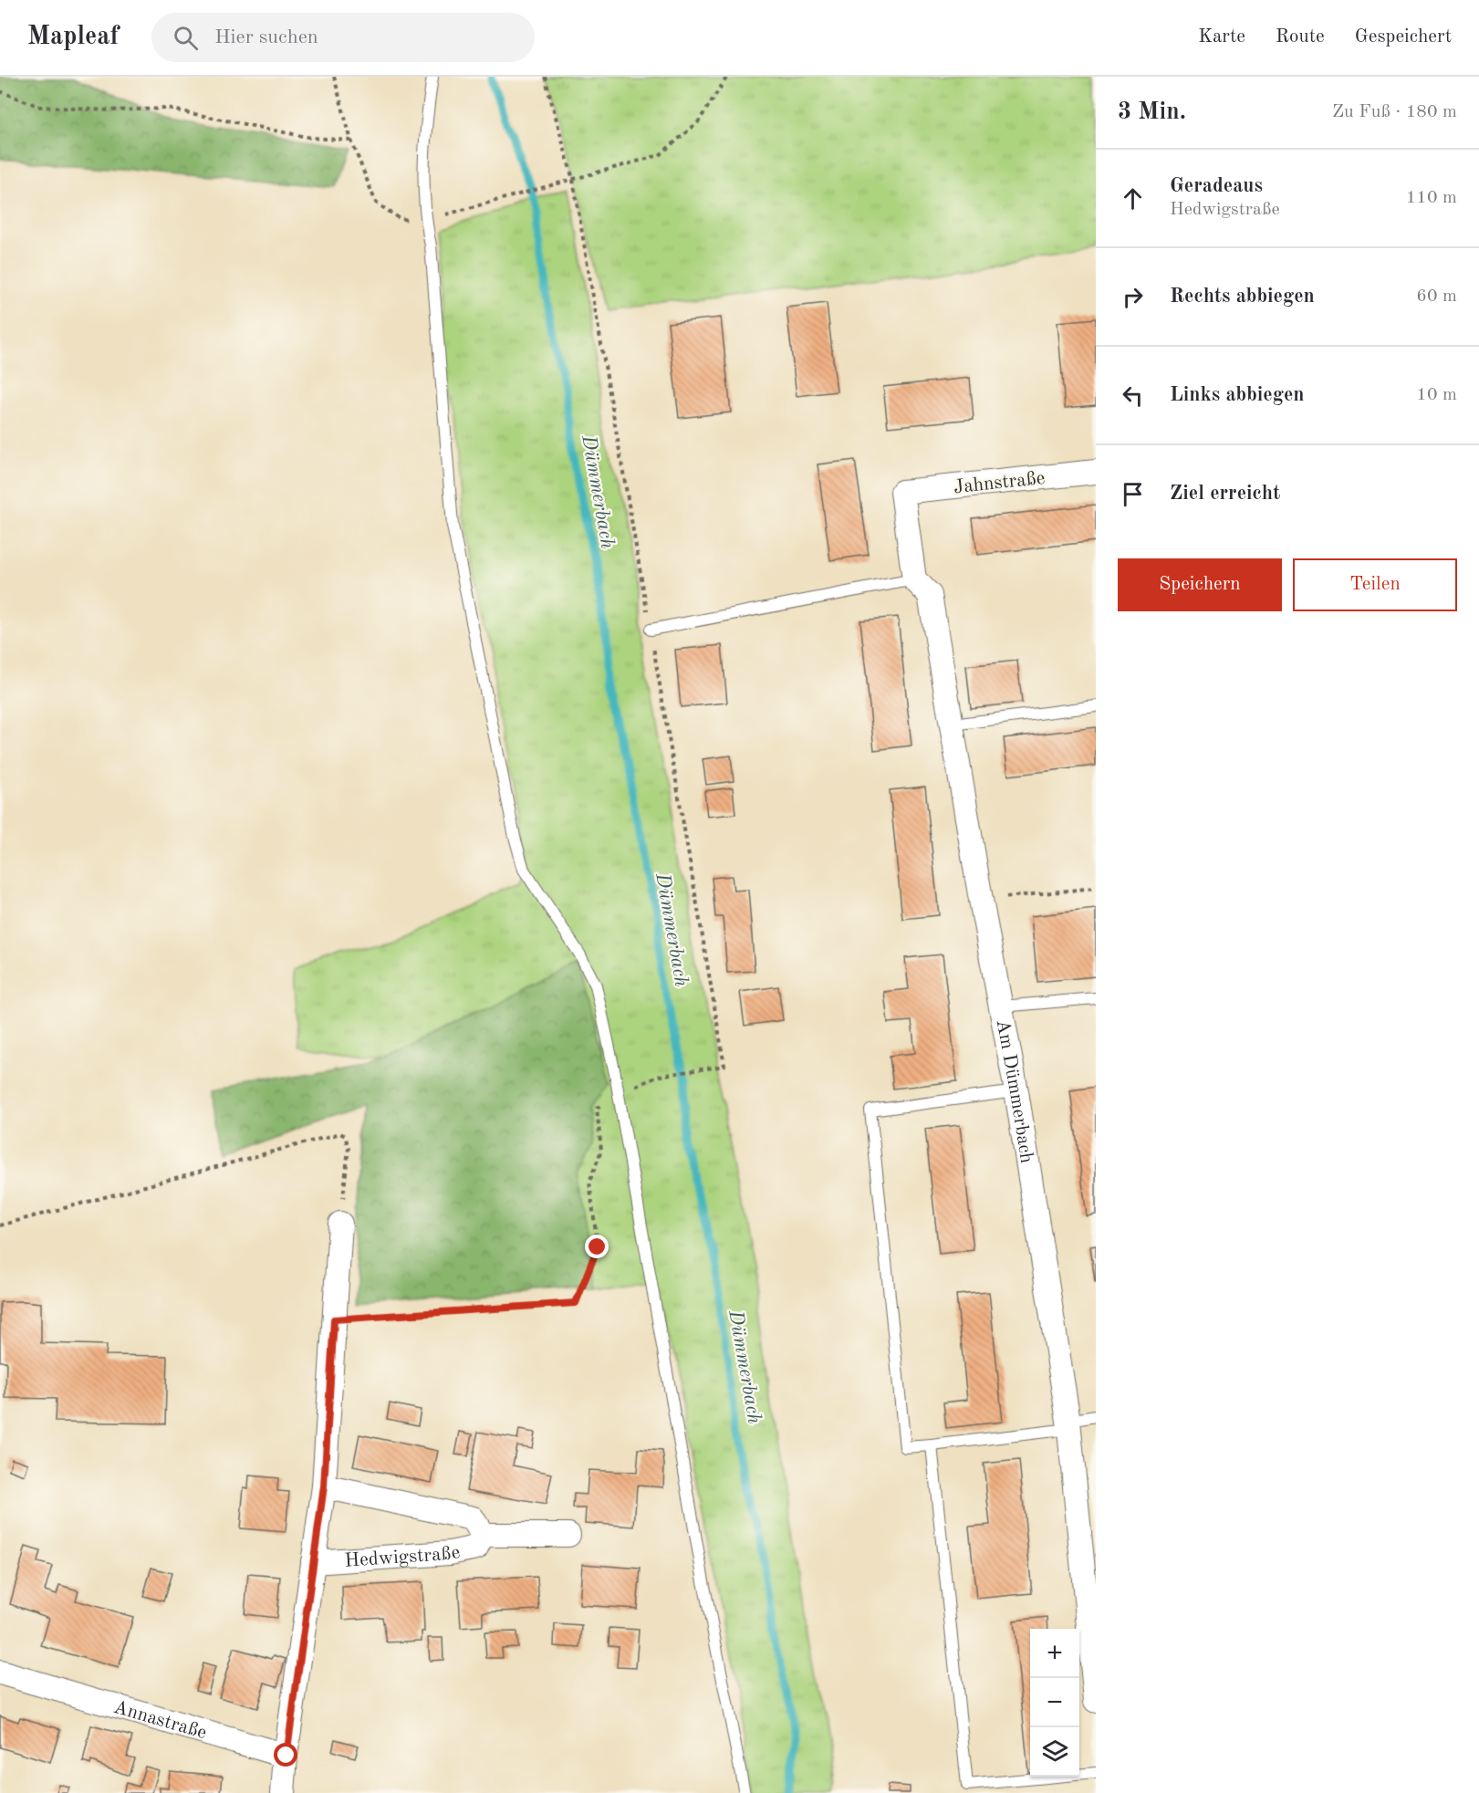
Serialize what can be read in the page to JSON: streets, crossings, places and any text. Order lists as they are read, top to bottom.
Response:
{
  "streets": {
    "street": [
      "Jahnstraße",
      "Am Dümmerbach",
      "Hedwigstraße",
      "Annastraße"
    ]
  },
  "crossings": [
    ["Jahnstraße", "Am Dümmerbach"],
    ["Hedwigstraße", "Annastraße"]
  ],
  "water": ["Dümmerbach"],
  "page": {
    "header": "Mapleaf",
    "search": "Hier suchen",
    "nav": ["Karte", "Route", "Gespeichert"],
    "heading": ["3 Min.", "Zu Fuß · 180 m"],
    "list": [
      ["Geradeaus", "Hedwigstraße", "110 m"],
      ["Rechts abbiegen", "60 m"],
      ["Links abbiegen", "10 m"],
      "Ziel erreicht"
    ],
    "buttons": ["Speichern", "Teilen"],
    "map_buttons": ["+", "−"]
  }
}
